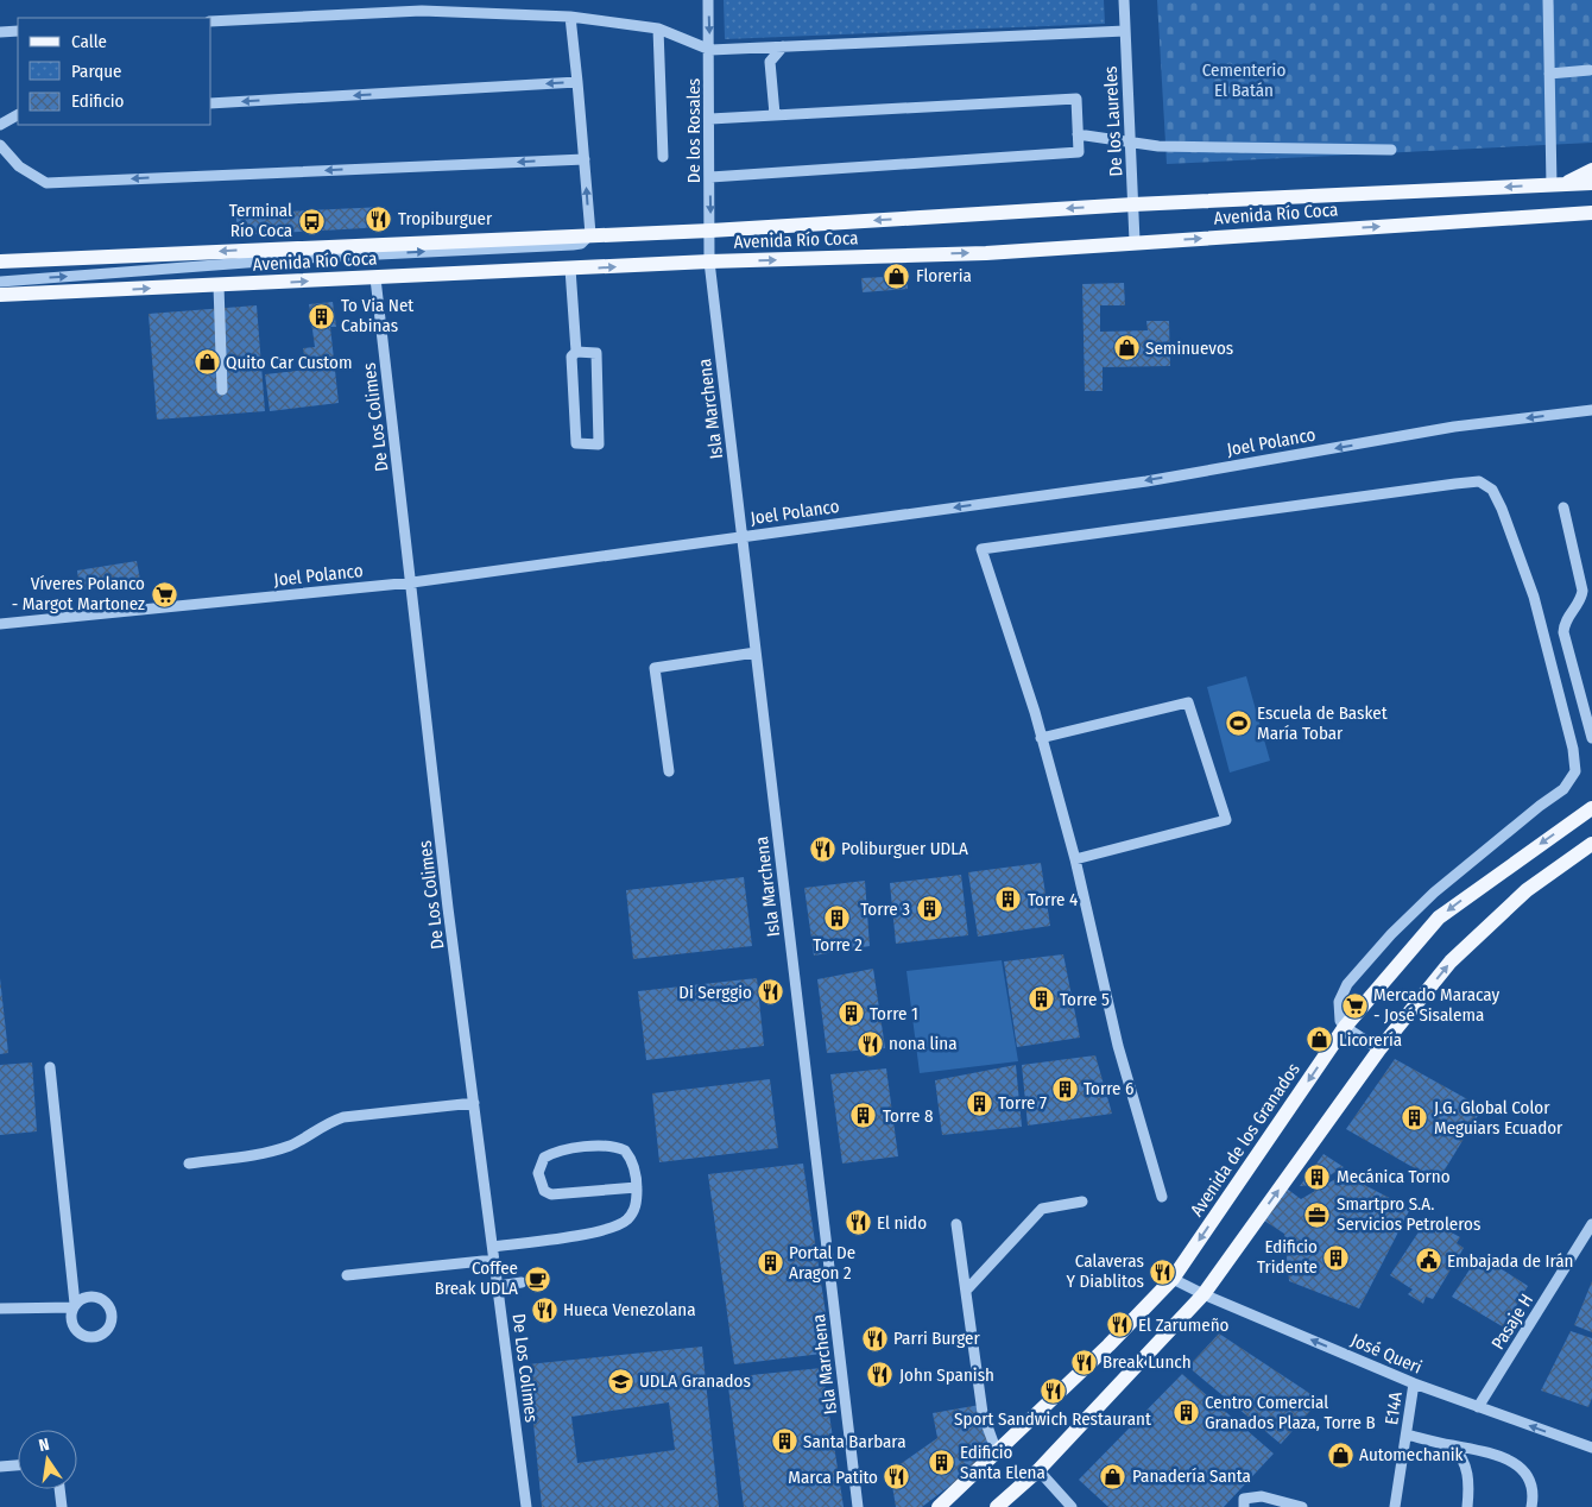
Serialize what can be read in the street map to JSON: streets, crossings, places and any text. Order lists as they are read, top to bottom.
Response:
{
  "streets": {
    "main road": ["Avenida Río Coca", "Avenida de los Granados"],
    "street": [
      "De los Laureles",
      "De los Rosales",
      "Isla Marchena",
      "De Los Colimes",
      "Joel Polanco",
      "Pasaje H",
      "José Queri",
      "E14A"
    ]
  },
  "crossings": [
    ["De los Laureles", "Avenida Río Coca"],
    ["De los Rosales", "Avenida Río Coca"],
    ["De los Rosales", "Isla Marchena"],
    ["Avenida Río Coca", "Isla Marchena"],
    ["Avenida Río Coca", "De Los Colimes"],
    ["Isla Marchena", "Joel Polanco"],
    ["De Los Colimes", "Joel Polanco"],
    ["Avenida de los Granados", "José Queri"],
    ["Pasaje H", "José Queri"],
    ["José Queri", "E14A"]
  ],
  "one_way": ["De los Rosales", "Joel Polanco", "José Queri"],
  "parks": ["Cementerio El Batán"],
  "places": {
    "restaurant": [
      "Tropiburguer",
      "Poliburguer UDLA",
      "Di Serggio",
      "nona lina",
      "El nido",
      "Calaveras Y Diablitos",
      "Hueca Venezolana",
      "El Zarumeño",
      "Parri Burger",
      "Break Lunch",
      "John Spanish",
      "Sport Sandwich Restaurant",
      "Marca Patito"
    ],
    "bus stop": ["Terminal Río Coca"],
    "shop": [
      "Floreria",
      "Seminuevos",
      "Quito Car Custom",
      "Licorería",
      "Automechanik",
      "Panadería Santa"
    ],
    "building": [
      "To Via Net Cabinas",
      "Torre 4",
      "Torre 3",
      "Torre 2",
      "Torre 5",
      "Torre 1",
      "Torre 6",
      "Torre 7",
      "Torre 8",
      "J.G. Global Color Meguiars Ecuador",
      "Mecánica Torno",
      "Edificio Tridente",
      "Portal De Aragon 2",
      "Centro Comercial Granados Plaza, Torre B",
      "Santa Barbara",
      "Edificio Santa Elena"
    ],
    "supermarket": ["Víveres Polanco - Margot Martonez", "Mercado Maracay - José Sisalema"],
    "sports": ["Escuela de Basket María Tobar"],
    "office": ["Smartpro S.A. Servicios Petroleros"],
    "public building": ["Embajada de Irán"],
    "cafe": ["Coffee Break UDLA"],
    "school or university": ["UDLA Granados"]
  },
  "legend": ["Calle", "Parque", "Edificio"],
  "north": "top"
}
